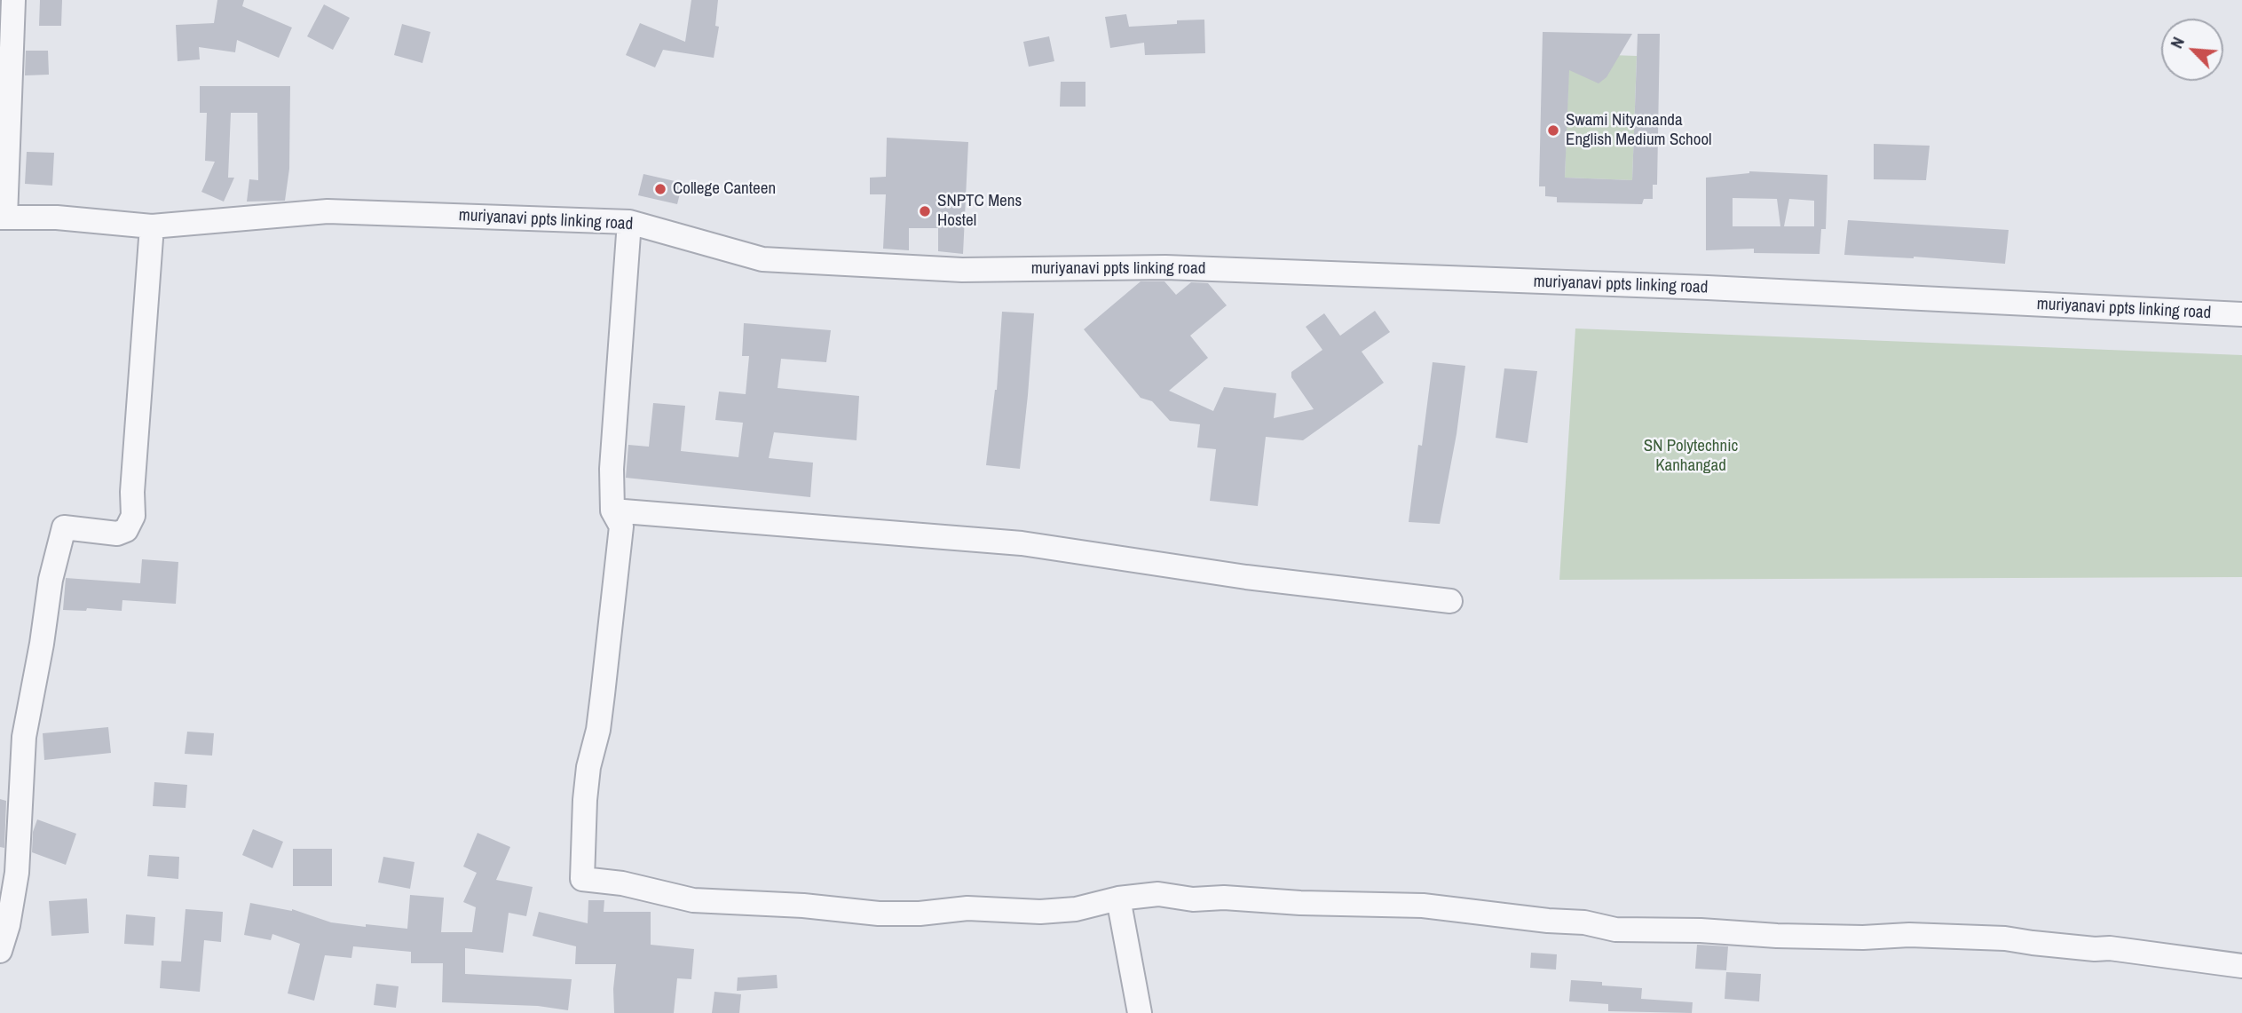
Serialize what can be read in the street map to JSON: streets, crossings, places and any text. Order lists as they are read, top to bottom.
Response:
{
  "streets": {
    "street": ["muriyanavi ppts linking road"]
  },
  "parks": ["SN Polytechnic Kanhangad"],
  "places": ["Swami Nityananda English Medium School", "College Canteen", "SNPTC Mens Hostel"],
  "north": "top left"
}
